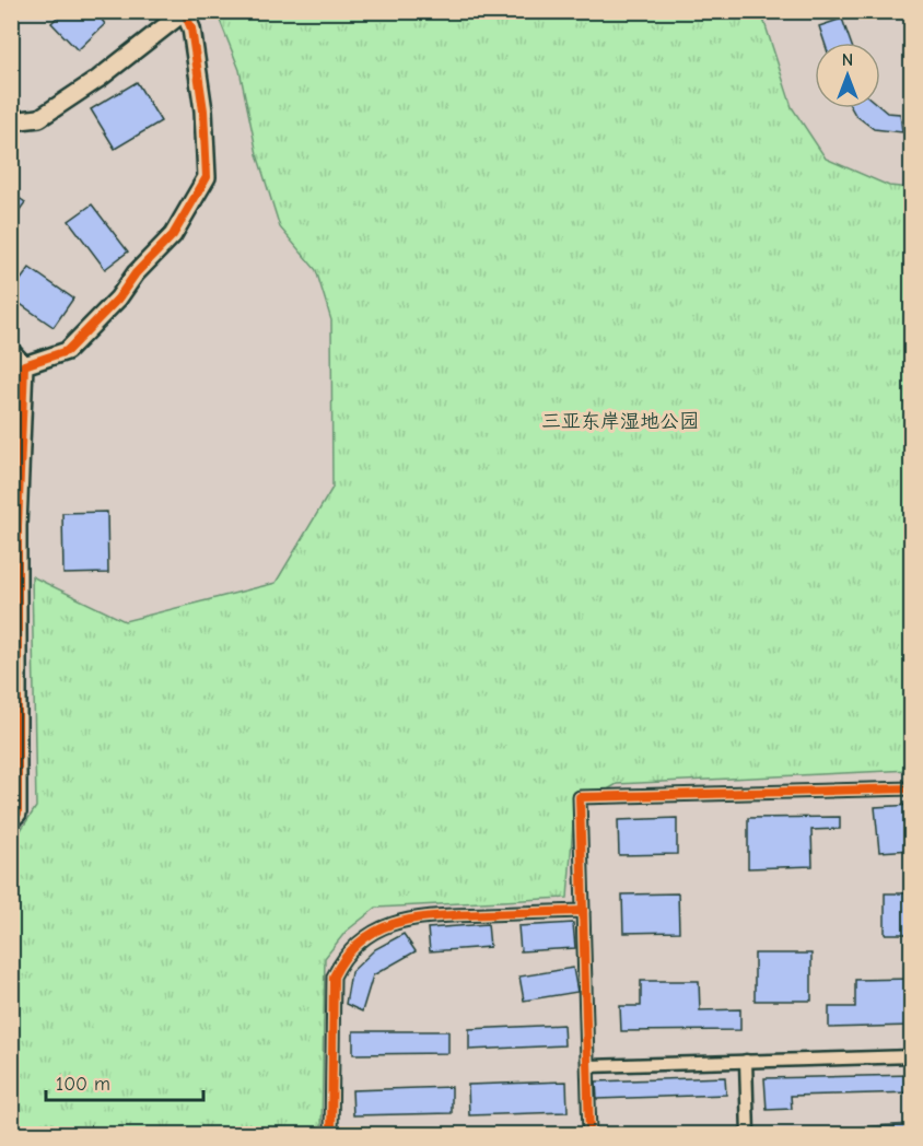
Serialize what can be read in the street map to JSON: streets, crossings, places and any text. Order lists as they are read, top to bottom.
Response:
{
  "parks": ["三亚东岸湿地公园"],
  "scale_bar": "100 m",
  "north": "top"
}
